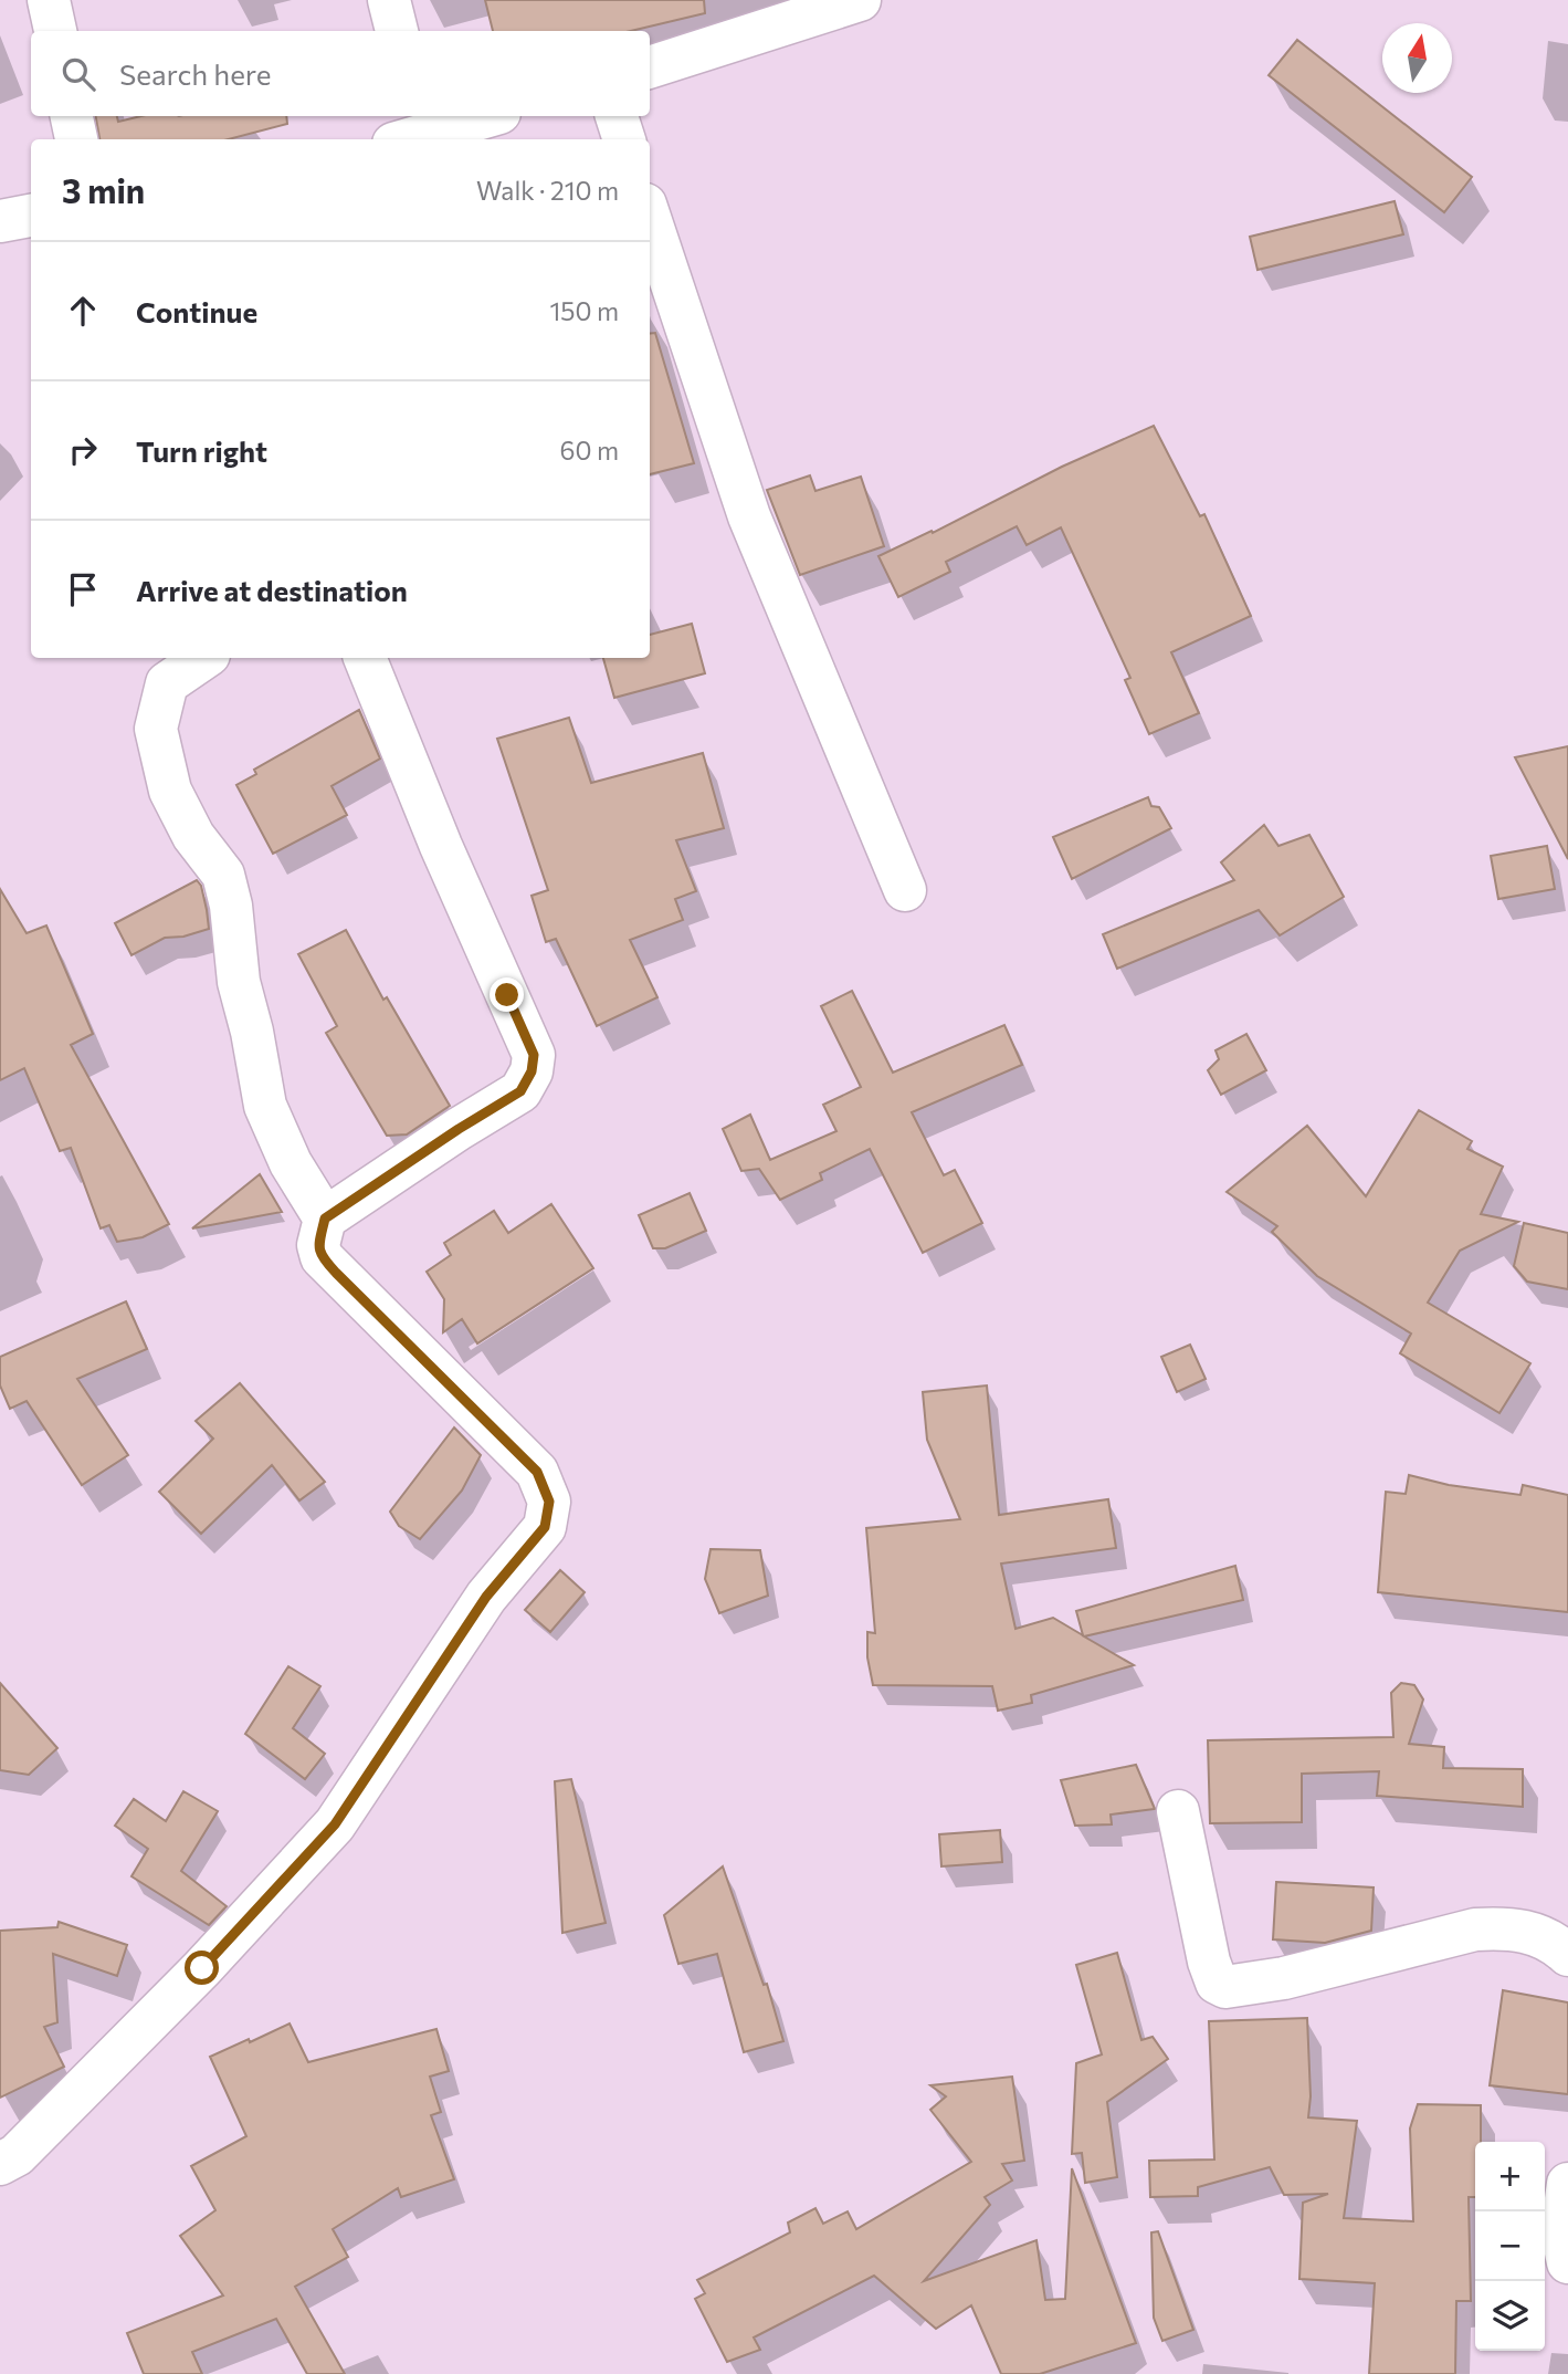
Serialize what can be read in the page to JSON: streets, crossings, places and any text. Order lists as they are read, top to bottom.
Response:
{
  "north": "top",
  "page": {
    "search": "Search here",
    "heading": ["3 min", "Walk · 210 m"],
    "list": [
      ["Continue", "150 m"],
      ["Turn right", "60 m"],
      "Arrive at destination"
    ],
    "map_buttons": ["+", "−"]
  }
}
